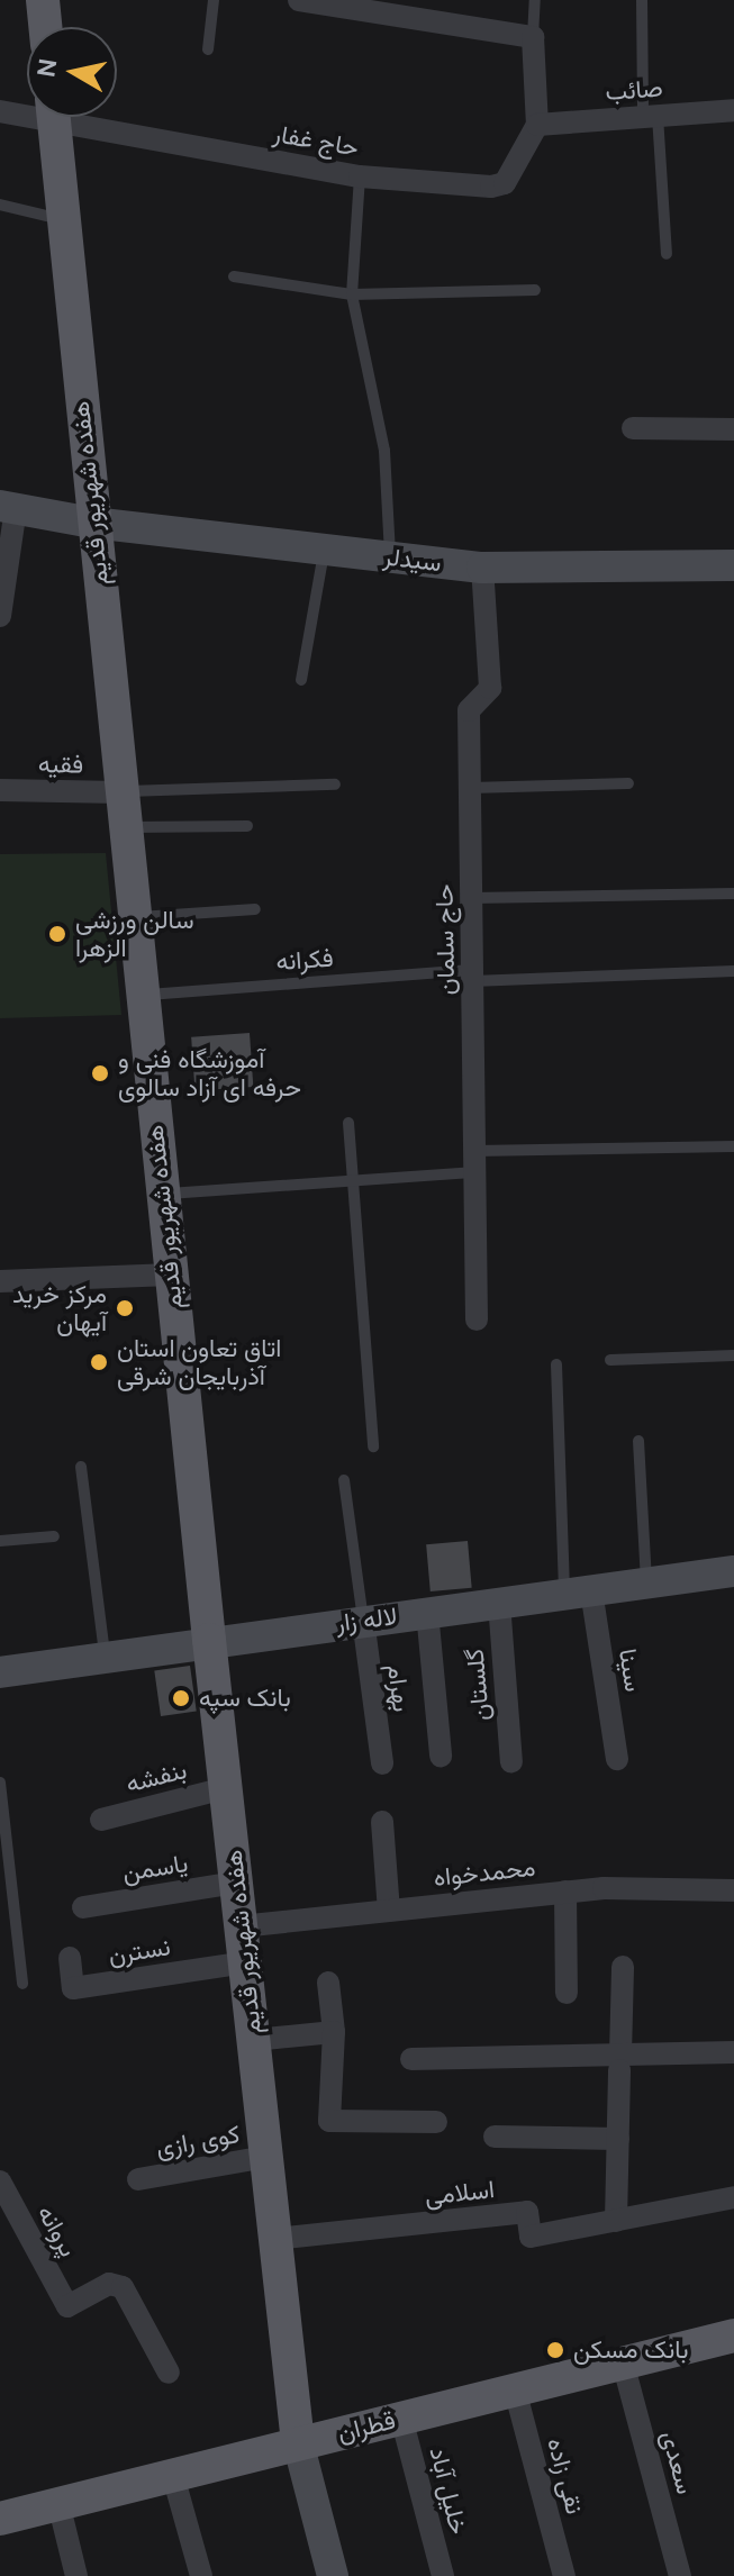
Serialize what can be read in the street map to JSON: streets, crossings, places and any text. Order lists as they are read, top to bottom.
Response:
{
  "streets": {
    "main road": [
      "هفده شهریور قدیم",
      "سیدلر",
      "لاله زار",
      "قطران"
    ],
    "street": [
      "صائب",
      "حاج غفار",
      "فقیه",
      "حاج سلمان",
      "سینا",
      "گلستان",
      "بهرام",
      "بنفشه",
      "یاسمن",
      "محمدخواه",
      "نسترن",
      "کوی رازی",
      "اسلامی",
      "پروانه",
      "سعدی",
      "نقی زاده",
      "خلیل آباد"
    ],
    "lane": ["فکرانه"]
  },
  "crossings": [
    ["صائب", "حاج غفار"],
    ["هفده شهریور قدیم", "سیدلر"],
    ["هفده شهریور قدیم", "فقیه"],
    ["هفده شهریور قدیم", "فکرانه"],
    ["هفده شهریور قدیم", "لاله زار"],
    ["هفده شهریور قدیم", "بنفشه"],
    ["هفده شهریور قدیم", "یاسمن"],
    ["هفده شهریور قدیم", "محمدخواه"],
    ["هفده شهریور قدیم", "نسترن"],
    ["هفده شهریور قدیم", "کوی رازی"],
    ["هفده شهریور قدیم", "اسلامی"],
    ["هفده شهریور قدیم", "قطران"],
    ["سیدلر", "حاج سلمان"],
    ["حاج سلمان", "فکرانه"],
    ["لاله زار", "سینا"],
    ["لاله زار", "گلستان"],
    ["لاله زار", "بهرام"],
    ["قطران", "سعدی"],
    ["قطران", "نقی زاده"],
    ["قطران", "خلیل آباد"]
  ],
  "places": [
    "سالن ورزشی الزهرا",
    "آموزشگاه فنی و حرفه ای آزاد سالوی",
    "مرکز خرید آیهان",
    "اتاق تعاون استان آذربایجان شرقی",
    "بانک سپه",
    "بانک مسکن"
  ],
  "north": "left"
}
